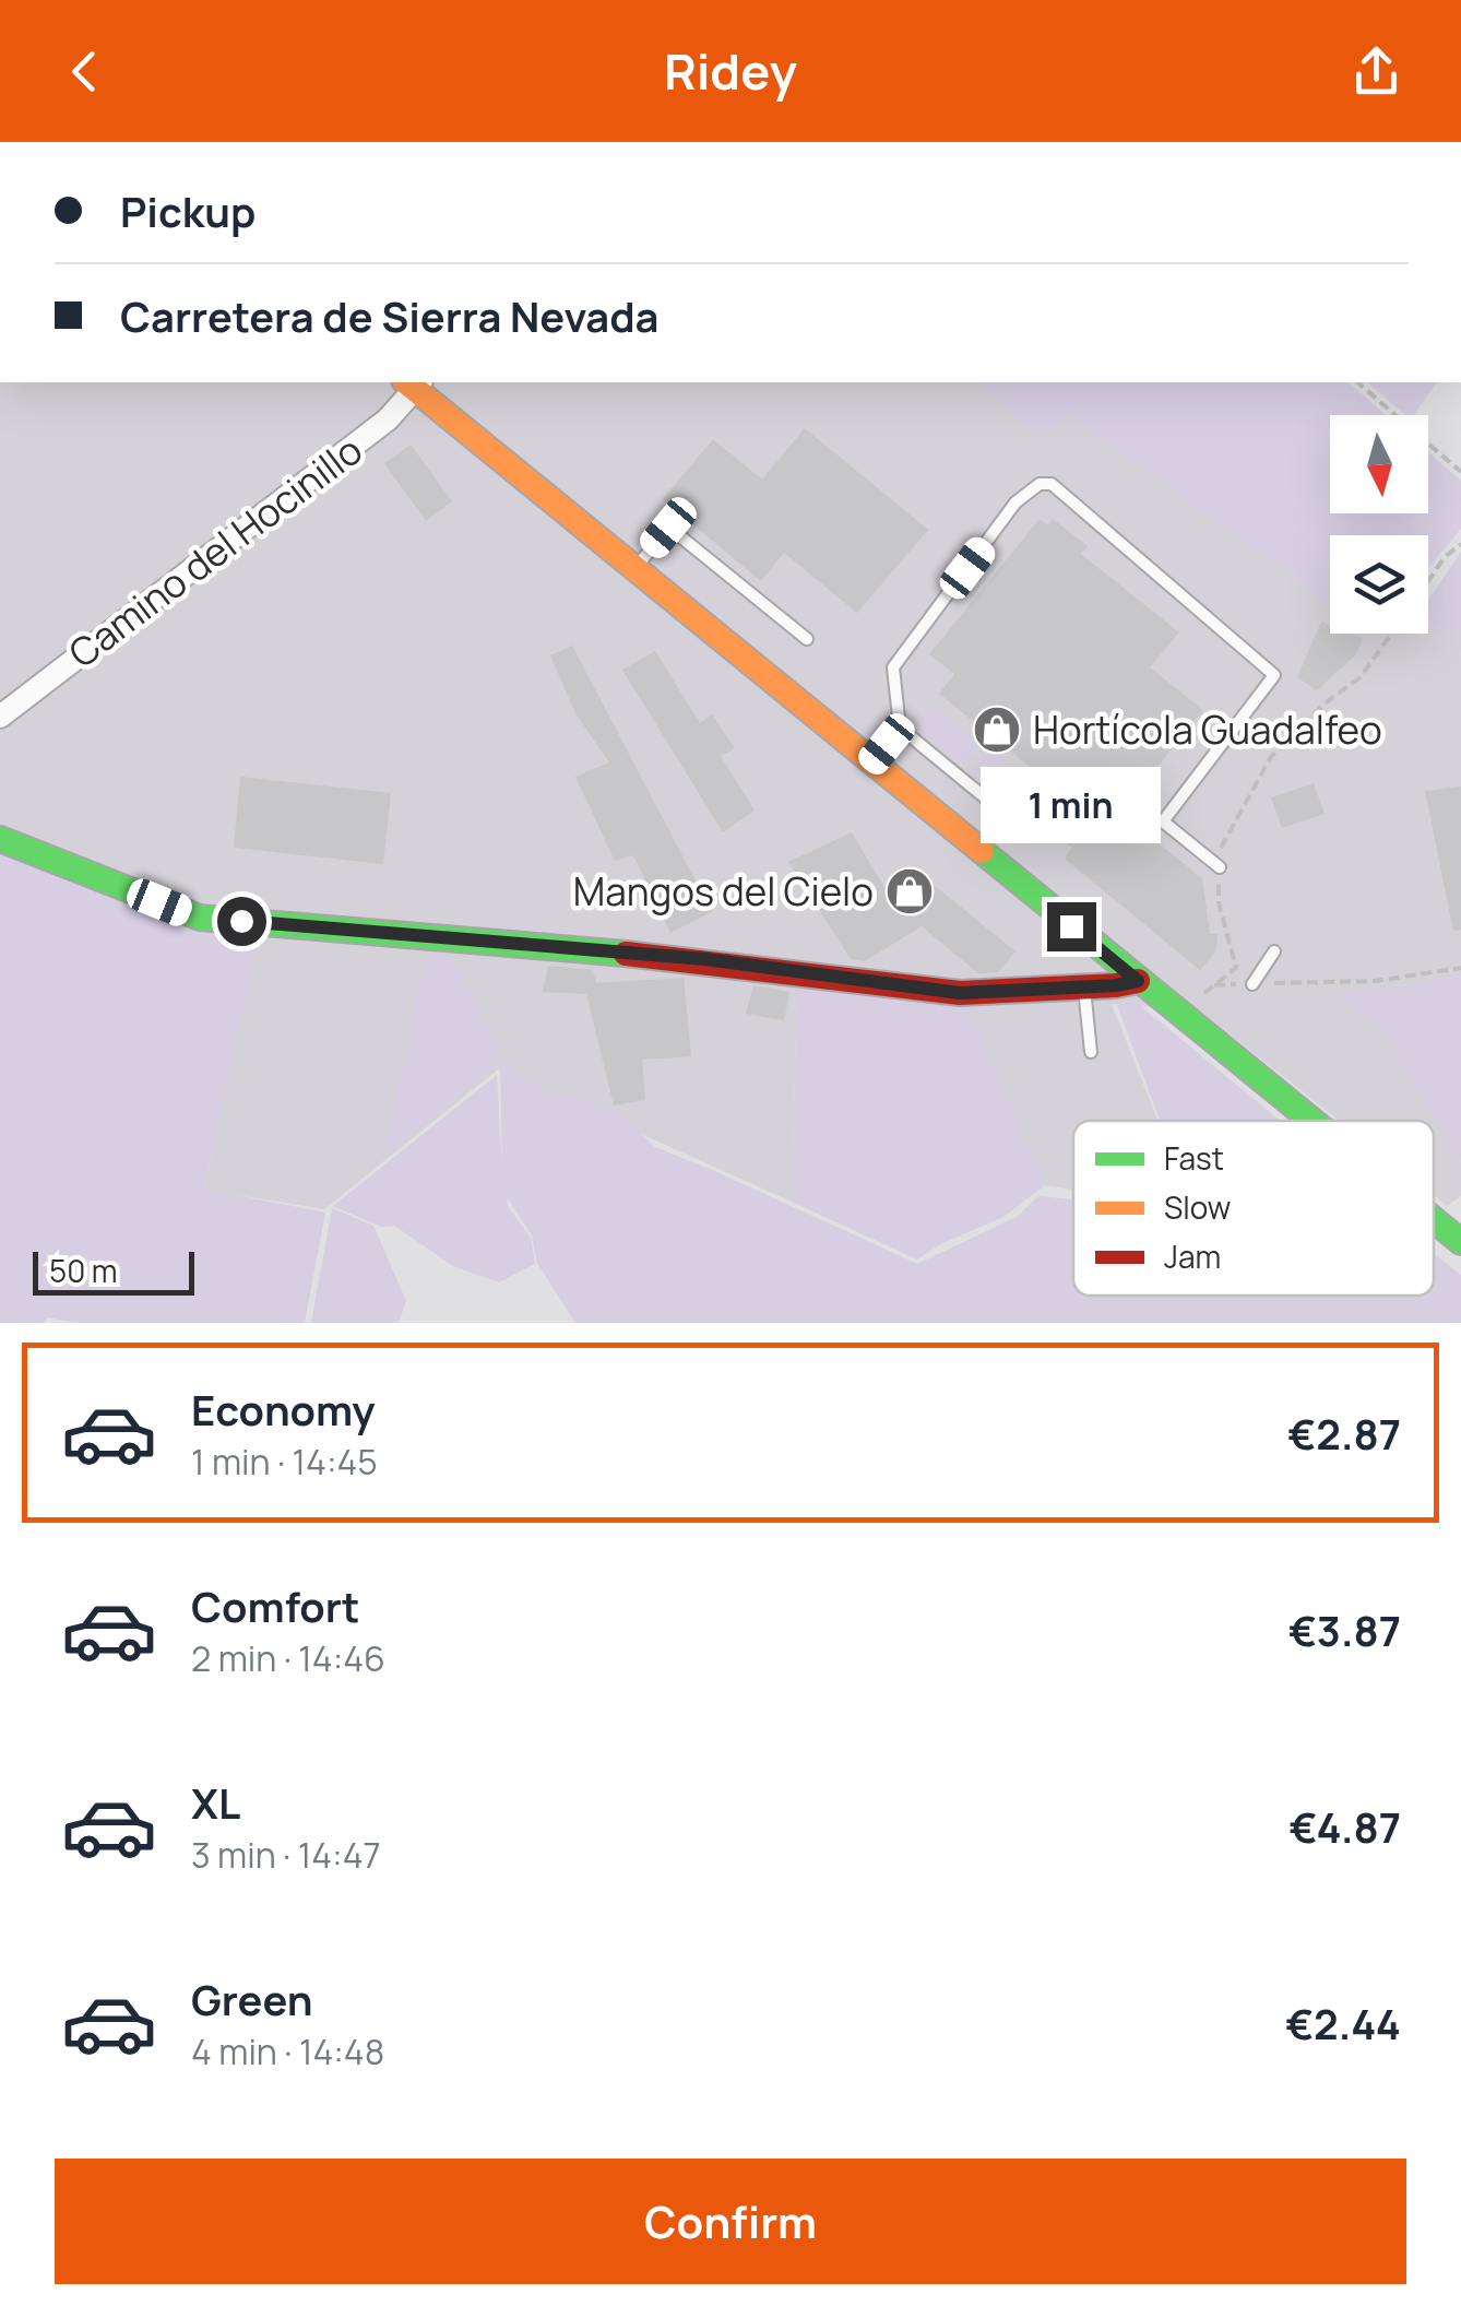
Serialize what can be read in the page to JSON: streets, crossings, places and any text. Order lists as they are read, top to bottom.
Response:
{
  "streets": {
    "street": ["Camino del Hocinillo"]
  },
  "places": {
    "shop": ["Hortícola Guadalfeo", "Mangos del Cielo"]
  },
  "legend": ["Fast", "Slow", "Jam"],
  "scale_bar": "50 m",
  "north": "bottom",
  "page": {
    "header": "Ridey",
    "banner": ["Pickup", "Carretera de Sierra Nevada"],
    "bubble": "1 min",
    "scale": "50 m",
    "list": [
      {
        "name": "Economy",
        "note": "1 min · 14:45",
        "value": "€2.87"
      },
      {
        "name": "Comfort",
        "note": "2 min · 14:46",
        "value": "€3.87"
      },
      {
        "name": "XL",
        "note": "3 min · 14:47",
        "value": "€4.87"
      },
      {
        "name": "Green",
        "note": "4 min · 14:48",
        "value": "€2.44"
      }
    ],
    "buttons": "Confirm"
  }
}
